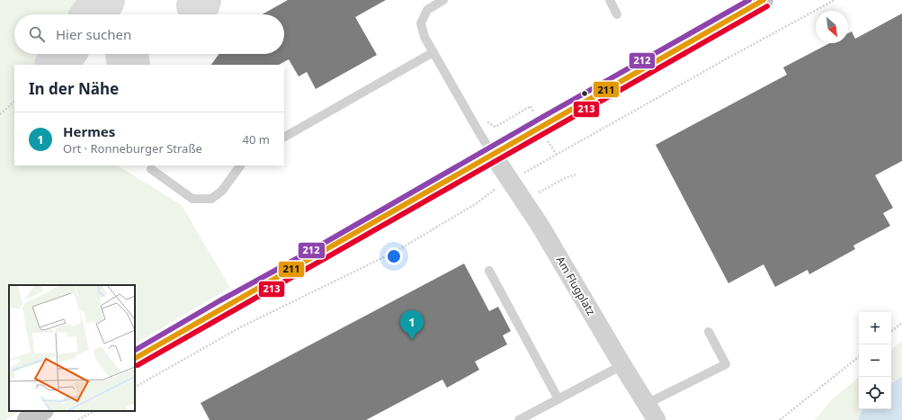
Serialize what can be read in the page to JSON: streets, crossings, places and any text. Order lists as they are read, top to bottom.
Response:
{
  "streets": {
    "street": ["Am Flugplatz"]
  },
  "lines": ["transit line 211", "transit line 212", "transit line 213"],
  "north": "bottom right",
  "page": {
    "search": "Hier suchen",
    "heading": "In der Nähe",
    "list": [
      {
        "mark": "1",
        "name": "Hermes",
        "note": "Ort · Ronneburger Straße",
        "value": "40 m"
      }
    ],
    "pins": "1",
    "map_buttons": ["+", "−"]
  }
}
